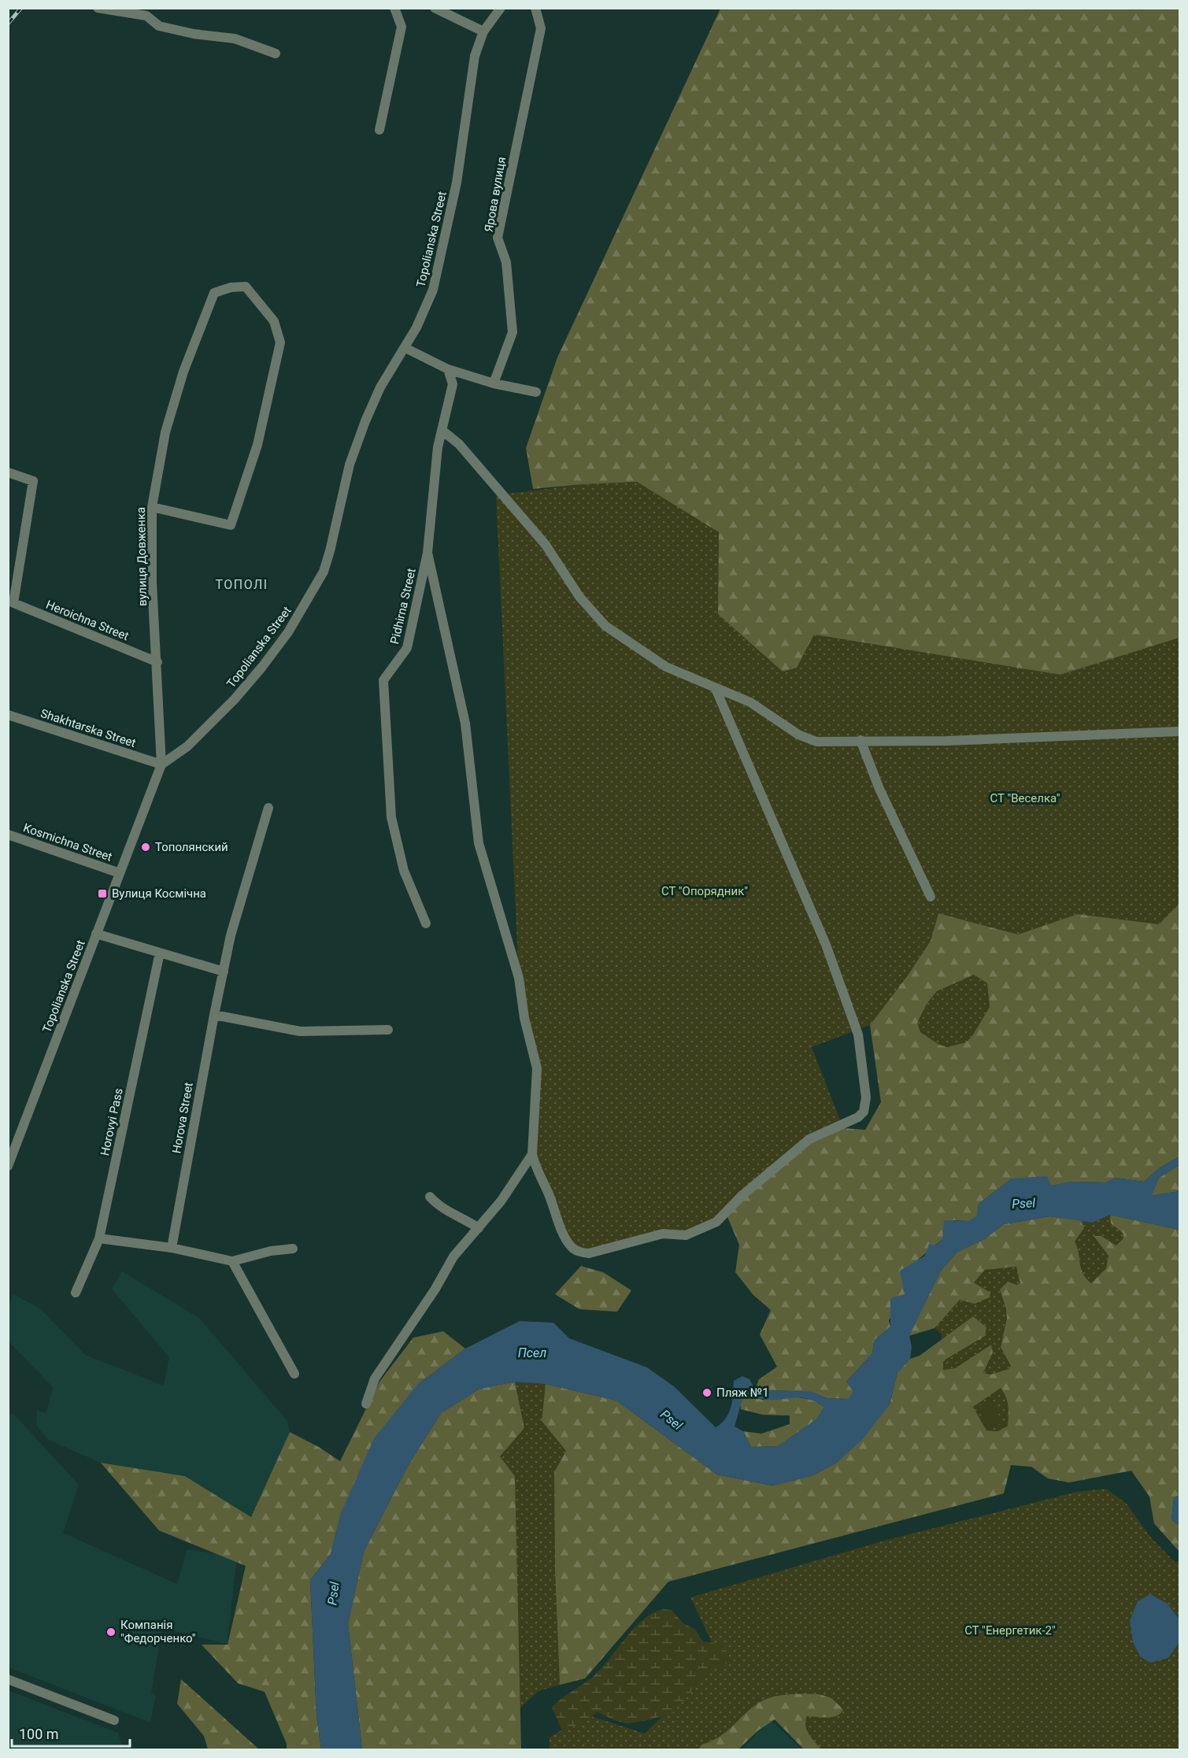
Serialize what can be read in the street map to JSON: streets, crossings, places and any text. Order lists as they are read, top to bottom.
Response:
{
  "streets": {
    "street": [
      "Ярова вулиця",
      "Topolianska Street",
      "вулиця Довженка",
      "Pidhirna Street",
      "Heroichna Street",
      "Shakhtarska Street",
      "Kosmichna Street",
      "Horova Street",
      "Horovyi Pass"
    ]
  },
  "crossings": [
    ["Topolianska Street", "вулиця Довженка"],
    ["Topolianska Street", "Shakhtarska Street"],
    ["Topolianska Street", "Kosmichna Street"],
    ["вулиця Довженка", "Heroichna Street"],
    ["вулиця Довженка", "Shakhtarska Street"]
  ],
  "districts": ["ТОПОЛІ"],
  "water": ["Psel", "Псел"],
  "parks": ["СТ \"Веселка\"", "СТ \"Опорядник\"", "СТ \"Енергетик-2\""],
  "places": {
    "other": ["Тополянский", "Пляж №1", "Компанія \"Федорченко\""],
    "transit": ["Вулиця Космічна"]
  },
  "scale_bar": "100 m"
}
